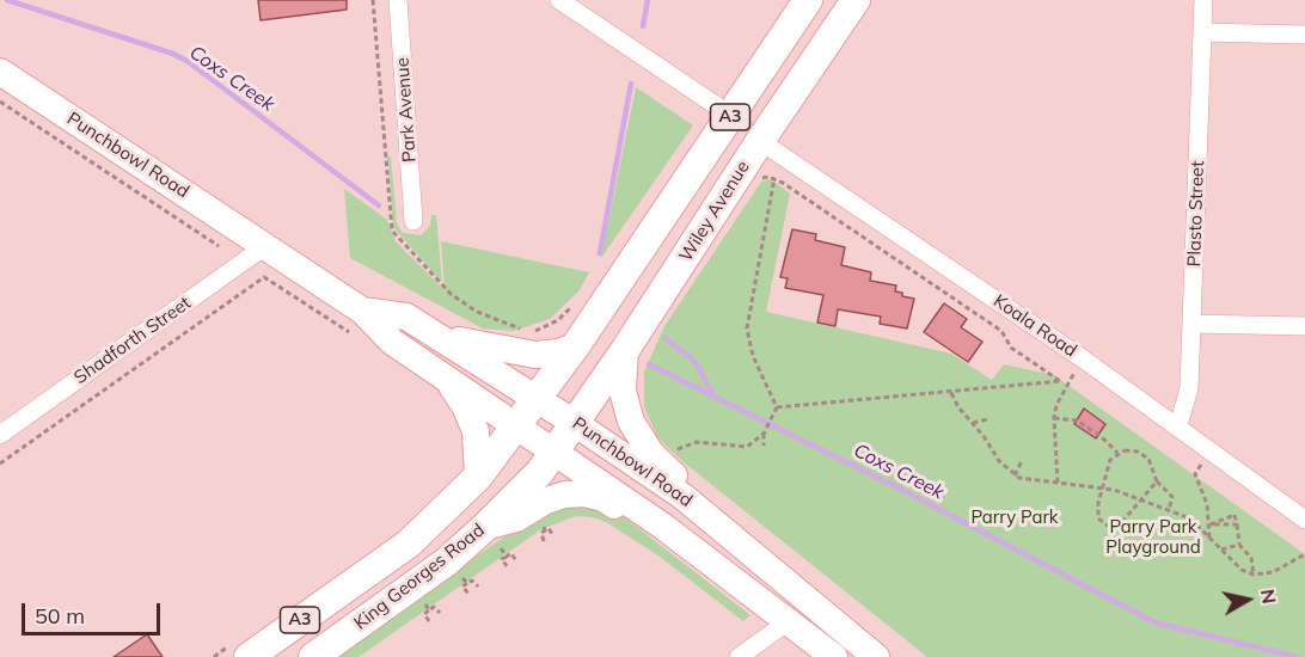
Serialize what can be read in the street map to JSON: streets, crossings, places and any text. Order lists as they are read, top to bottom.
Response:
{
  "streets": {
    "highway": ["A3", "Wiley Avenue", "King Georges Road"],
    "main road": ["Punchbowl Road"],
    "street": [
      "Park Avenue",
      "Plasto Street",
      "Koala Road",
      "Shadforth Street"
    ]
  },
  "crossings": [
    ["A3", "Punchbowl Road"],
    ["A3", "King Georges Road"],
    ["Punchbowl Road", "Wiley Avenue"],
    ["Punchbowl Road", "Shadforth Street"],
    ["Punchbowl Road", "King Georges Road"],
    ["Wiley Avenue", "Koala Road"],
    ["Wiley Avenue", "King Georges Road"],
    ["Plasto Street", "Koala Road"]
  ],
  "water": ["Coxs Creek"],
  "parks": ["Parry Park", "Parry Park Playground"],
  "scale_bar": "50 m",
  "north": "right"
}
